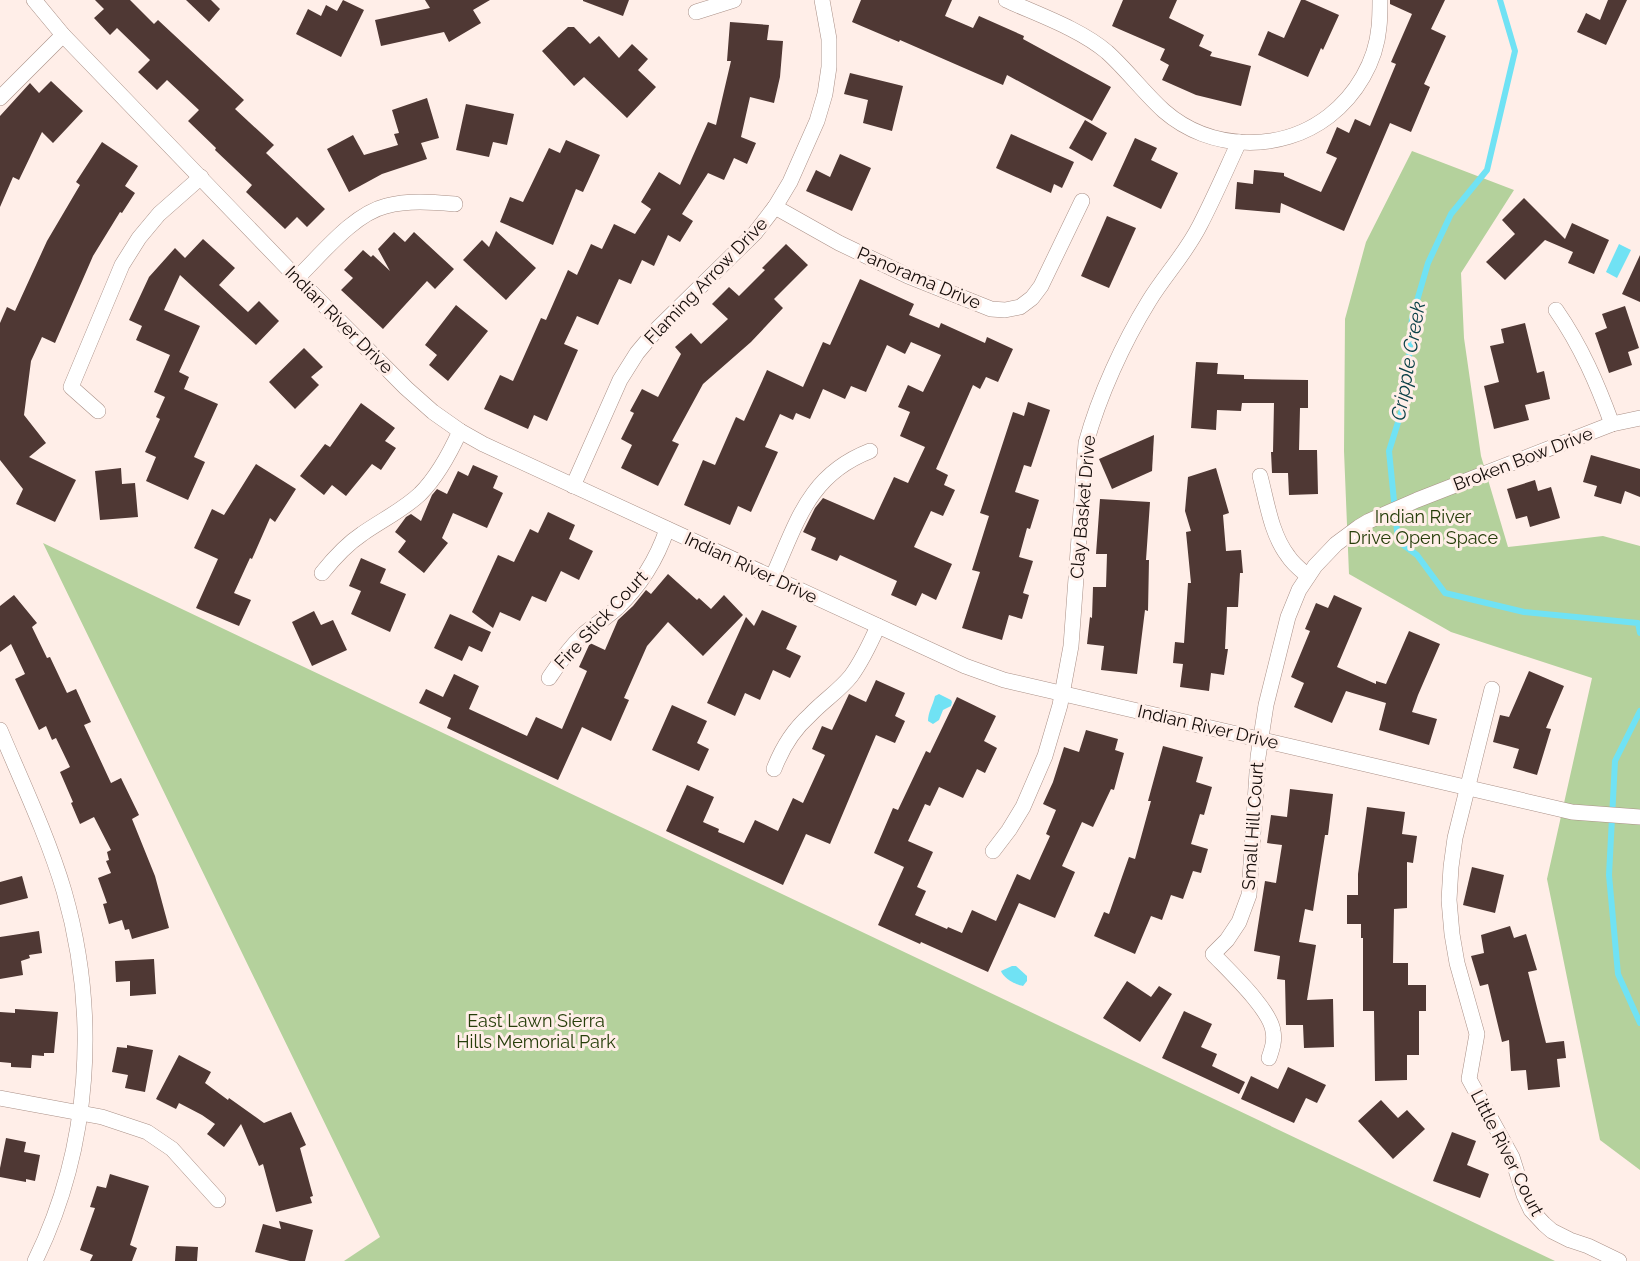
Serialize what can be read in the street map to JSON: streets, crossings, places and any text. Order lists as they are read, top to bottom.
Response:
{
  "streets": {
    "street": [
      "Panorama Drive",
      "Flaming Arrow Drive",
      "Indian River Drive",
      "Broken Bow Drive",
      "Clay Basket Drive",
      "Fire Stick Court",
      "Small Hill Court",
      "Little River Court"
    ]
  },
  "crossings": [
    ["Panorama Drive", "Flaming Arrow Drive"],
    ["Flaming Arrow Drive", "Indian River Drive"],
    ["Indian River Drive", "Broken Bow Drive"],
    ["Indian River Drive", "Clay Basket Drive"],
    ["Indian River Drive", "Fire Stick Court"],
    ["Indian River Drive", "Small Hill Court"],
    ["Indian River Drive", "Little River Court"],
    ["Broken Bow Drive", "Small Hill Court"]
  ],
  "water": ["Cripple Creek"],
  "parks": ["Indian River Drive Open Space", "East Lawn Sierra Hills Memorial Park"]
}
